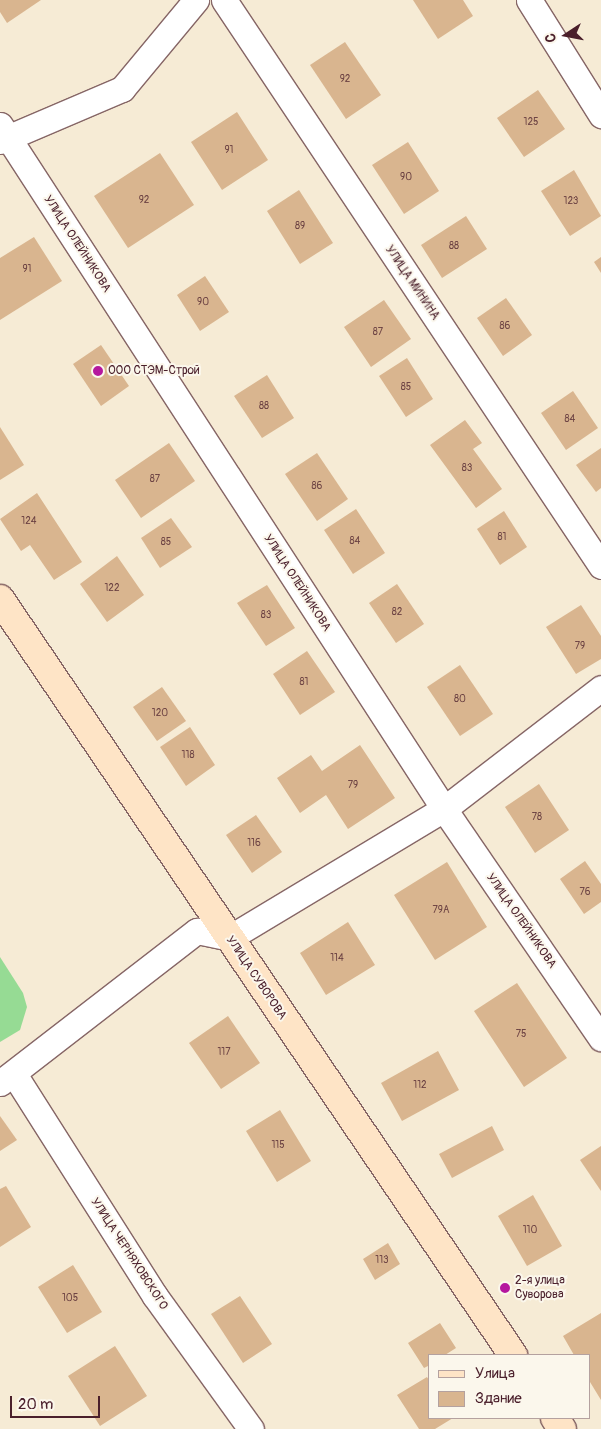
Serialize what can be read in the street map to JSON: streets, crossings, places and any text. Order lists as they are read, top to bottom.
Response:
{
  "streets": {
    "street": [
      "УЛИЦА ОЛЕЙНИКОВА",
      "УЛИЦА МИНИНА",
      "УЛИЦА СУВОРОВА",
      "УЛИЦА ЧЕРНЯХОВСКОГО"
    ]
  },
  "places": ["ООО СТЭМ-Строй", "2-я улица Суворова"],
  "house_numbers": [
    "92",
    "125",
    "91",
    "90",
    "92",
    "123",
    "89",
    "88",
    "91",
    "90",
    "86",
    "87",
    "85",
    "88",
    "84",
    "83",
    "87",
    "86",
    "124",
    "81",
    "84",
    "85",
    "122",
    "82",
    "83",
    "79",
    "81",
    "80",
    "120",
    "118",
    "79",
    "78",
    "116",
    "76",
    "79А",
    "114",
    "75",
    "117",
    "112",
    "115",
    "110",
    "113",
    "105"
  ],
  "legend": ["Улица", "Здание"],
  "scale_bar": "20 m",
  "north": "left"
}
